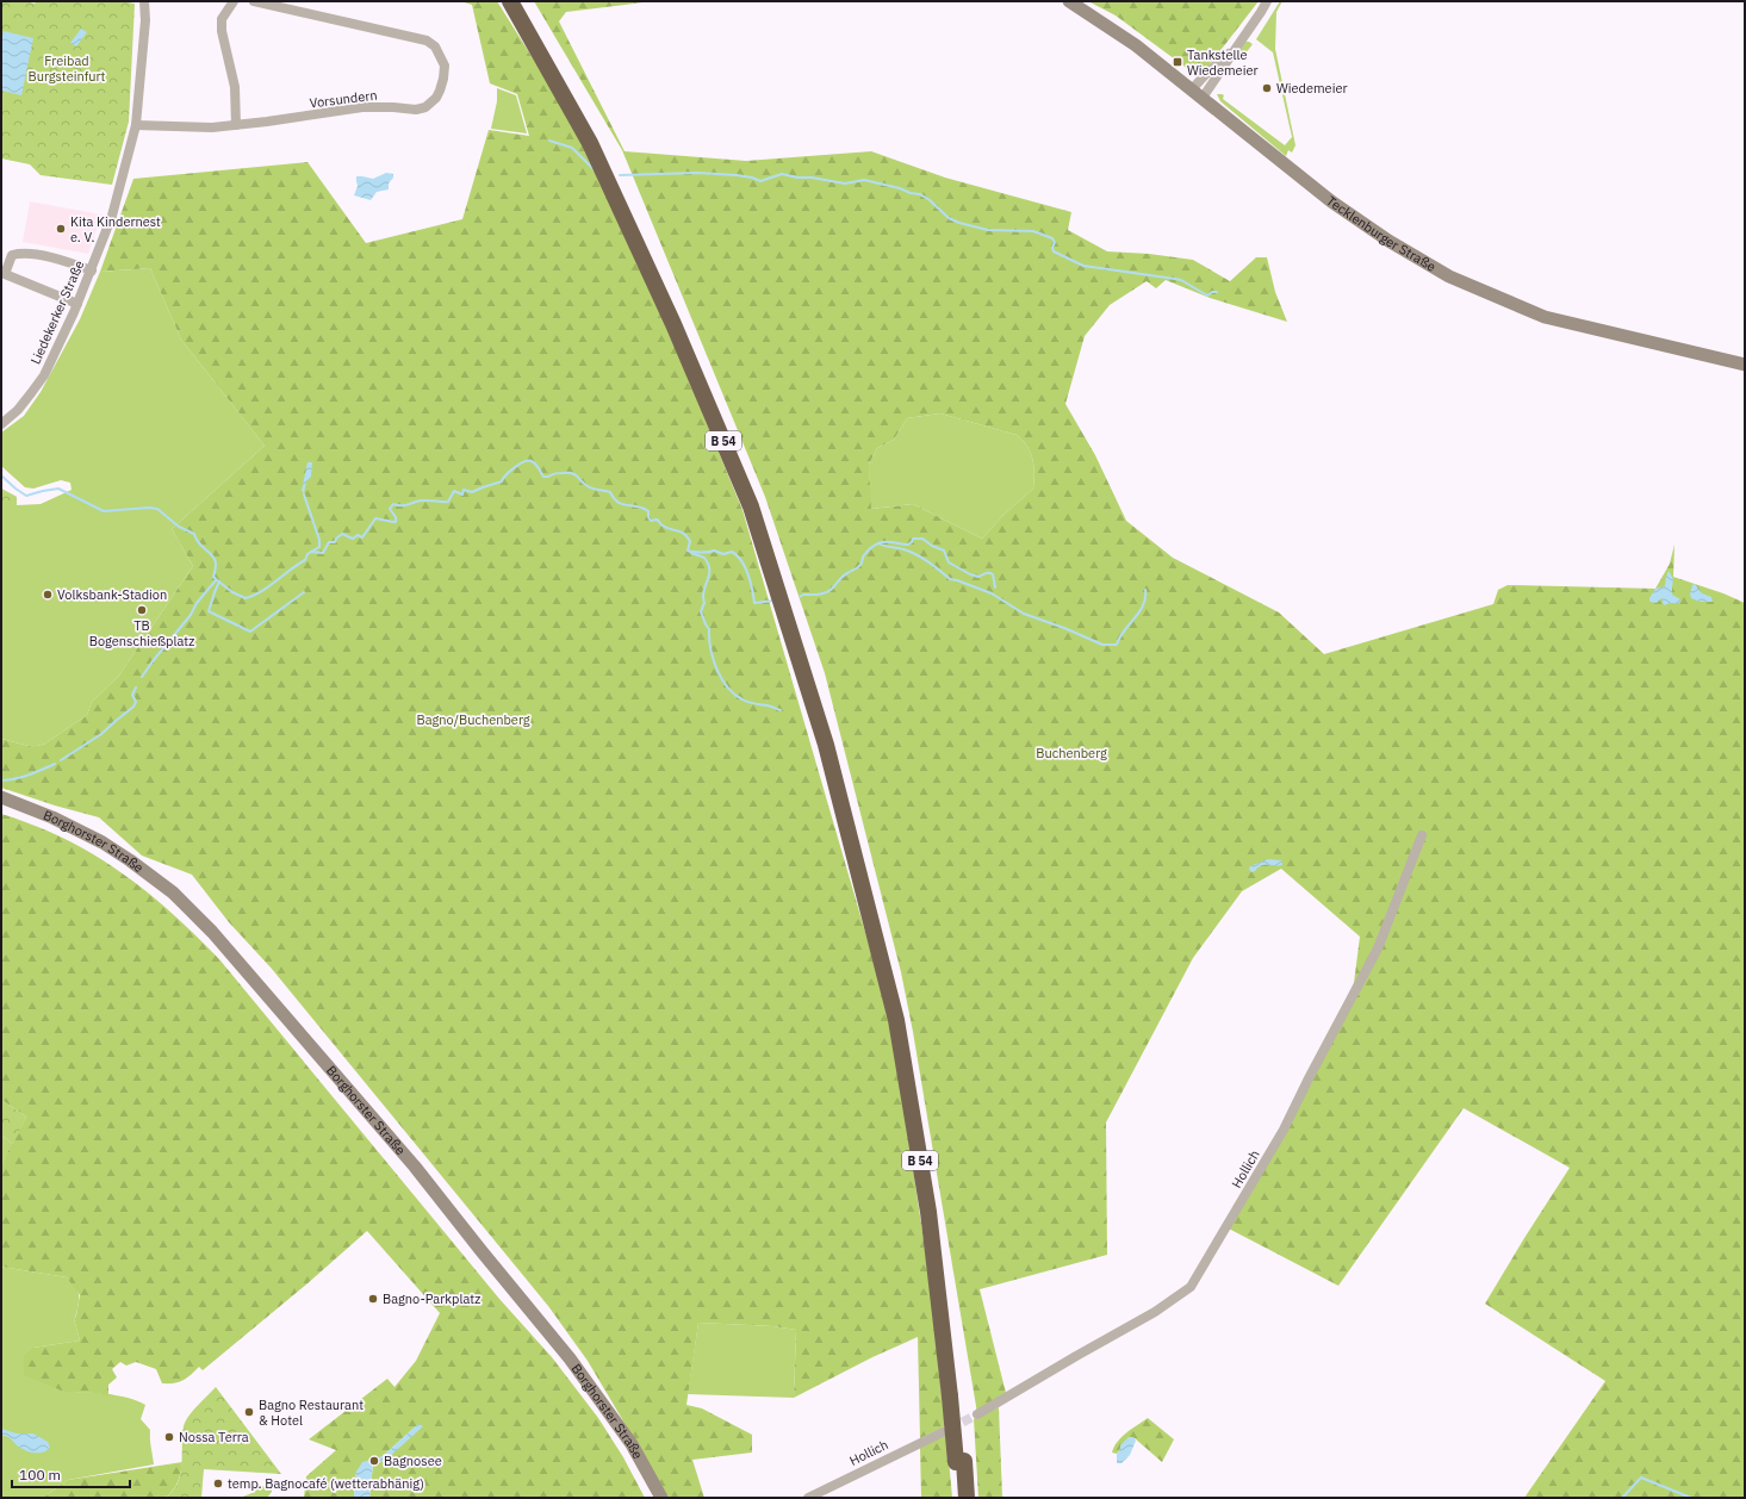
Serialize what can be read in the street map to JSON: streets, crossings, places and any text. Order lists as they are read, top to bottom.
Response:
{
  "streets": {
    "highway": ["B 54"],
    "main road": ["Tecklenburger Straße", "Borghorster Straße"],
    "street": ["Vorsundern", "Liedekerker Straße", "Hollich"]
  },
  "crossings": [
    ["Vorsundern", "Liedekerker Straße"]
  ],
  "parks": ["Freibad Burgsteinfurt", "Bagno/Buchenberg", "Buchenberg"],
  "places": {
    "transit": ["Tankstelle Wiedemeier"],
    "other": [
      "Wiedemeier",
      "Kita Kindernest e. V.",
      "Volksbank-Stadion",
      "TB Bogenschießplatz",
      "Bagno-Parkplatz",
      "Bagno Restaurant & Hotel",
      "Nossa Terra",
      "Bagnosee",
      "temp. Bagnocafé (wetterabhänig)"
    ]
  },
  "scale_bar": "100 m"
}
